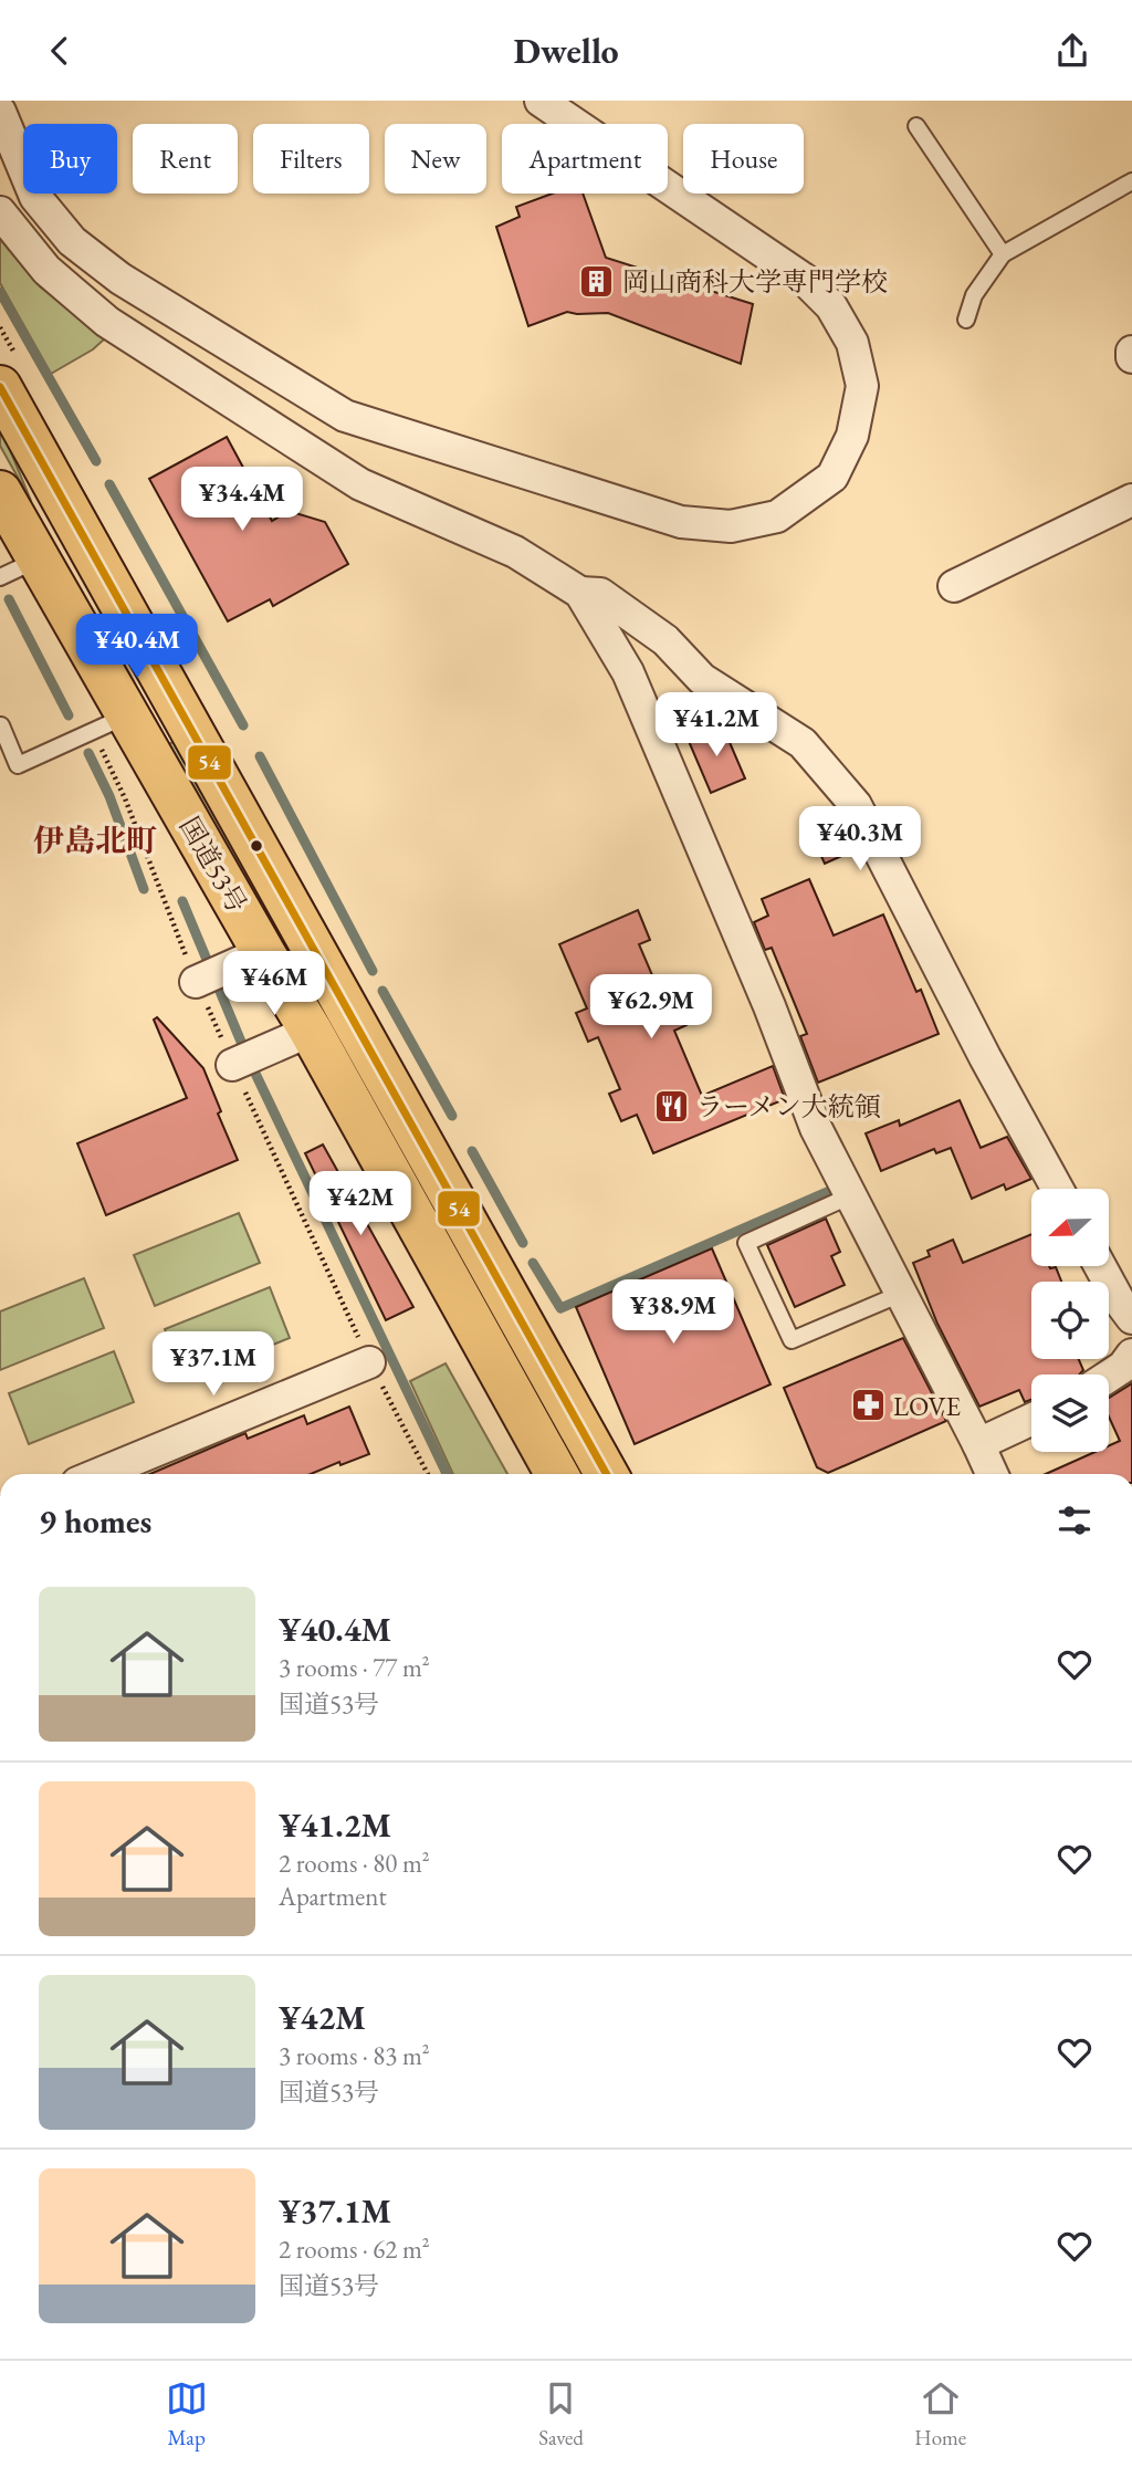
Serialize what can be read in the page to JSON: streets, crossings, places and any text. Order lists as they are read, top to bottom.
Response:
{
  "streets": {
    "highway": ["国道53号"]
  },
  "districts": ["伊島北町"],
  "places": {
    "building": ["岡山商科大学専門学校"],
    "restaurant": ["ラーメン大統領"],
    "pharmacy": ["LOVE"]
  },
  "lines": ["transit line 54"],
  "north": "left",
  "page": {
    "header": "Dwello",
    "chip": [
      "Buy",
      "Rent",
      "Filters",
      "New",
      "Apartment",
      "House"
    ],
    "price": [
      "¥34.4M",
      "¥40.4M",
      "¥41.2M",
      "¥40.3M",
      "¥46M",
      "¥62.9M",
      "¥42M",
      "¥38.9M",
      "¥37.1M"
    ],
    "heading": "9 homes",
    "list": [
      {
        "name": "¥40.4M",
        "note": "3 rooms · 77 m² · 国道53号"
      },
      {
        "name": "¥41.2M",
        "note": "2 rooms · 80 m² · Apartment"
      },
      {
        "name": "¥42M",
        "note": "3 rooms · 83 m² · 国道53号"
      },
      {
        "name": "¥37.1M",
        "note": "2 rooms · 62 m² · 国道53号"
      }
    ],
    "tabs": ["Map", "Saved", "Home"]
  }
}
